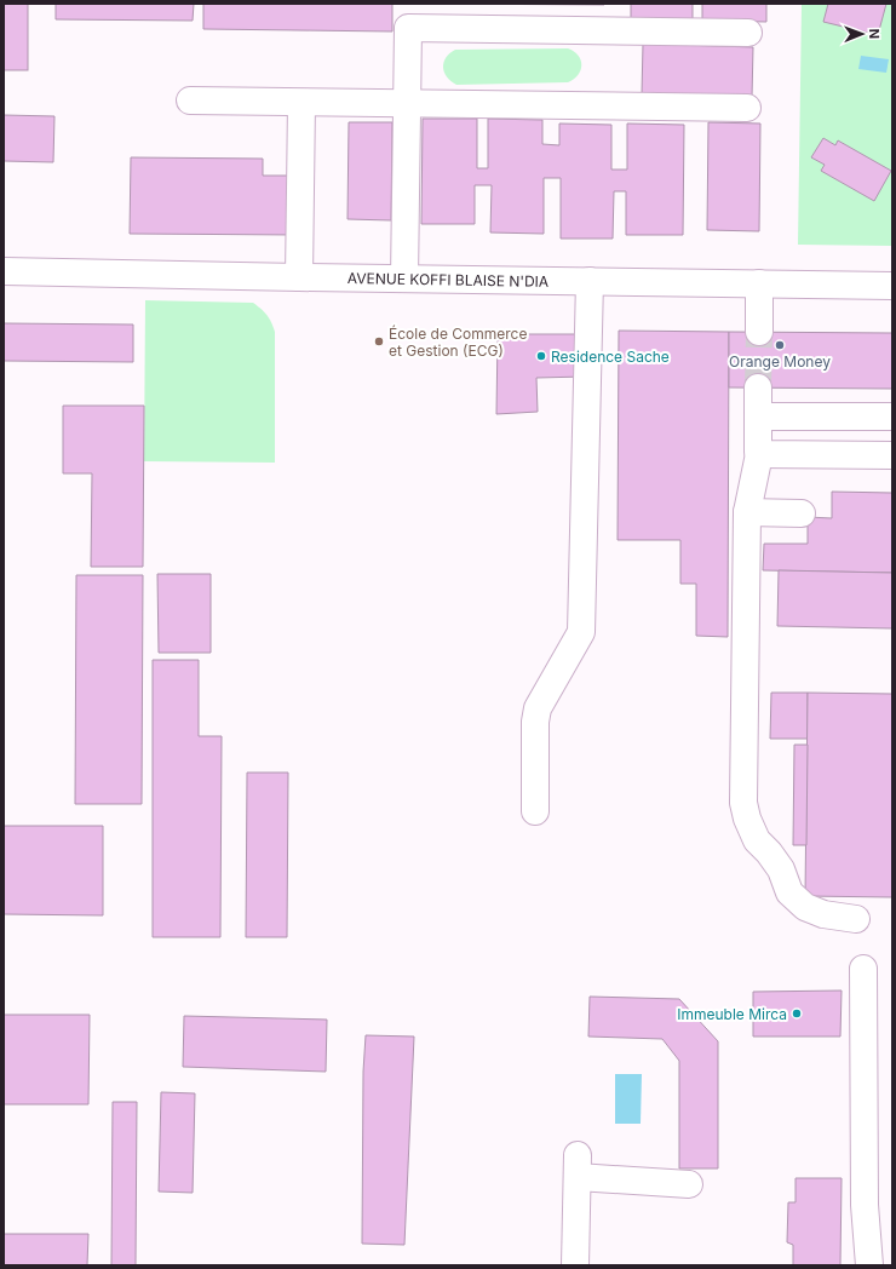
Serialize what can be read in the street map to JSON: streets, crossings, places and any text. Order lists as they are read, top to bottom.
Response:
{
  "streets": {
    "street": ["AVENUE KOFFI BLAISE N'DIA"]
  },
  "places": [
    "École de Commerce et Gestion (ECG)",
    "Orange Money",
    "Residence Sache",
    "Immeuble Mirca"
  ],
  "north": "right"
}
